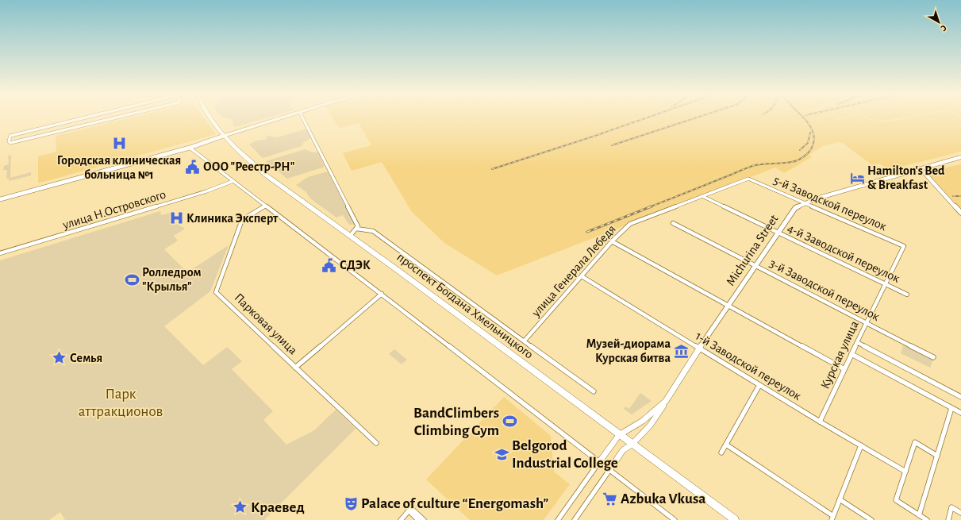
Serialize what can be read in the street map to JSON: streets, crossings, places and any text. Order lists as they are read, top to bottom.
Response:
{
  "streets": {
    "main road": ["проспект Богдана Хмельницкого"],
    "street": [
      "5-й Заводской переулок",
      "улица Н.Островского",
      "Michurina Street",
      "4-й Заводской переулок",
      "улица Генерала Лебедя",
      "3-й Заводской переулок",
      "Парковая улица",
      "Курская улица",
      "1-й Заводской переулок"
    ]
  },
  "crossings": [
    ["5-й Заводской переулок", "Michurina Street"],
    ["5-й Заводской переулок", "улица Генерала Лебедя"],
    ["5-й Заводской переулок", "Курская улица"],
    ["Michurina Street", "4-й Заводской переулок"],
    ["Michurina Street", "3-й Заводской переулок"],
    ["Michurina Street", "проспект Богдана Хмельницкого"],
    ["Michurina Street", "1-й Заводской переулок"],
    ["4-й Заводской переулок", "улица Генерала Лебедя"],
    ["4-й Заводской переулок", "Курская улица"],
    ["улица Генерала Лебедя", "1-й Заводской переулок"],
    ["3-й Заводской переулок", "Курская улица"],
    ["Курская улица", "1-й Заводской переулок"]
  ],
  "parks": ["Парк аттракционов"],
  "places": {
    "hospital": ["Городская клиническая больница №1", "Клиника Эксперт"],
    "public building": ["ООО \"Реестр-РН\"", "СДЭК"],
    "hotel": ["Hamilton's Bed & Breakfast"],
    "sports": ["Ролледром \"Крылья\"", "BandClimbers Climbing Gym"],
    "museum": ["Музей-диорама Курская битва"],
    "place": ["Семья", "Краевед"],
    "school or university": ["Belgorod Industrial College"],
    "supermarket": ["Azbuka Vkusa"],
    "theatre": ["Palace of culture “Energomash”"]
  },
  "north": "bottom right"
}
